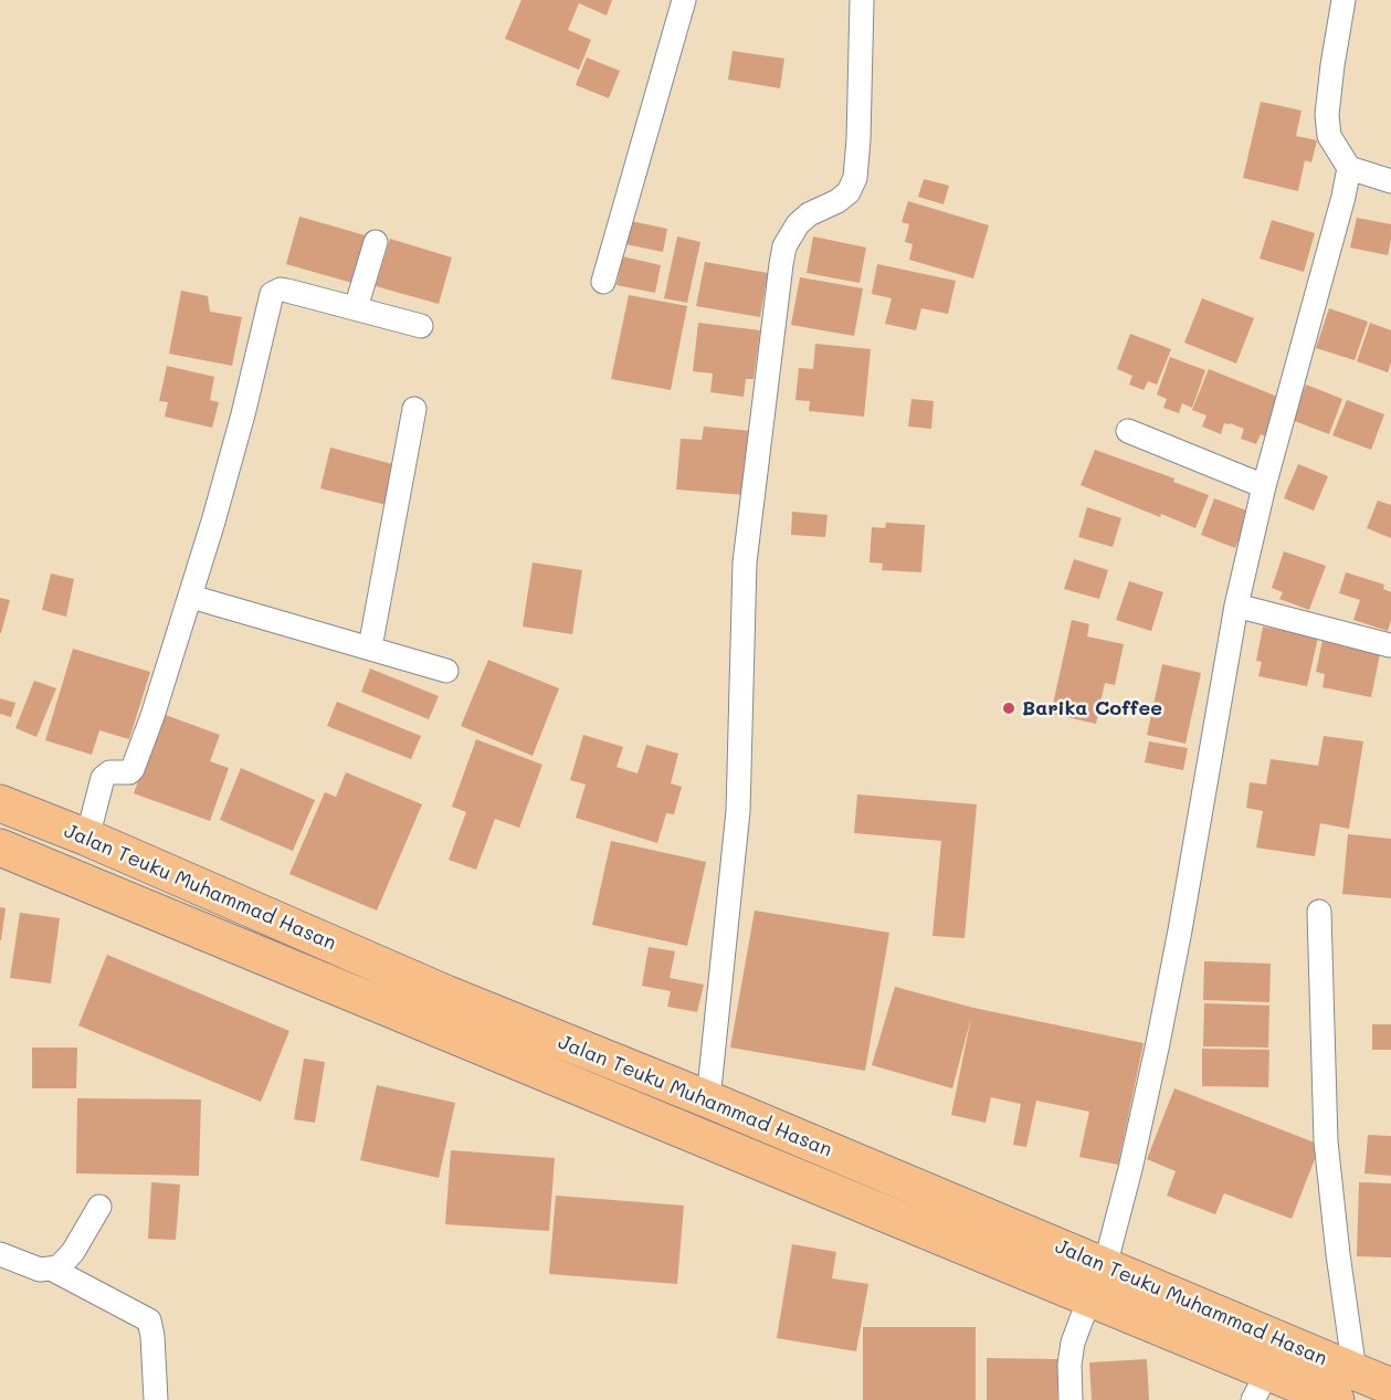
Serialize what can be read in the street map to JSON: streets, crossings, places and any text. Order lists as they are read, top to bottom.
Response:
{
  "streets": {
    "highway": ["Jalan Teuku Muhammad Hasan"]
  },
  "places": ["Barika Coffee"]
}
